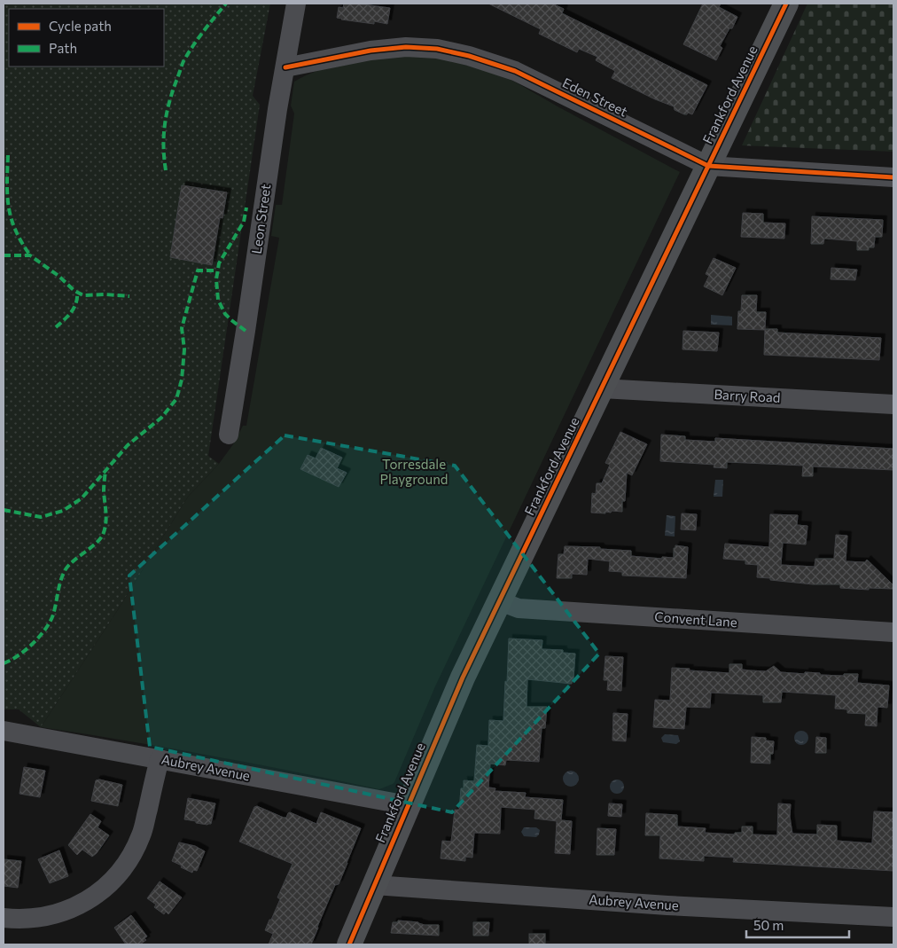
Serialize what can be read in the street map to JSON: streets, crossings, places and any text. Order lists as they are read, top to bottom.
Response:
{
  "streets": {
    "main road": ["Frankford Avenue"],
    "street": [
      "Eden Street",
      "Leon Street",
      "Barry Road",
      "Convent Lane",
      "Aubrey Avenue"
    ]
  },
  "crossings": [
    ["Frankford Avenue", "Eden Street"],
    ["Frankford Avenue", "Barry Road"],
    ["Frankford Avenue", "Convent Lane"],
    ["Frankford Avenue", "Aubrey Avenue"],
    ["Eden Street", "Leon Street"]
  ],
  "parks": ["Torresdale Playground"],
  "legend": ["Cycle path", "Path"],
  "scale_bar": "50 m"
}
